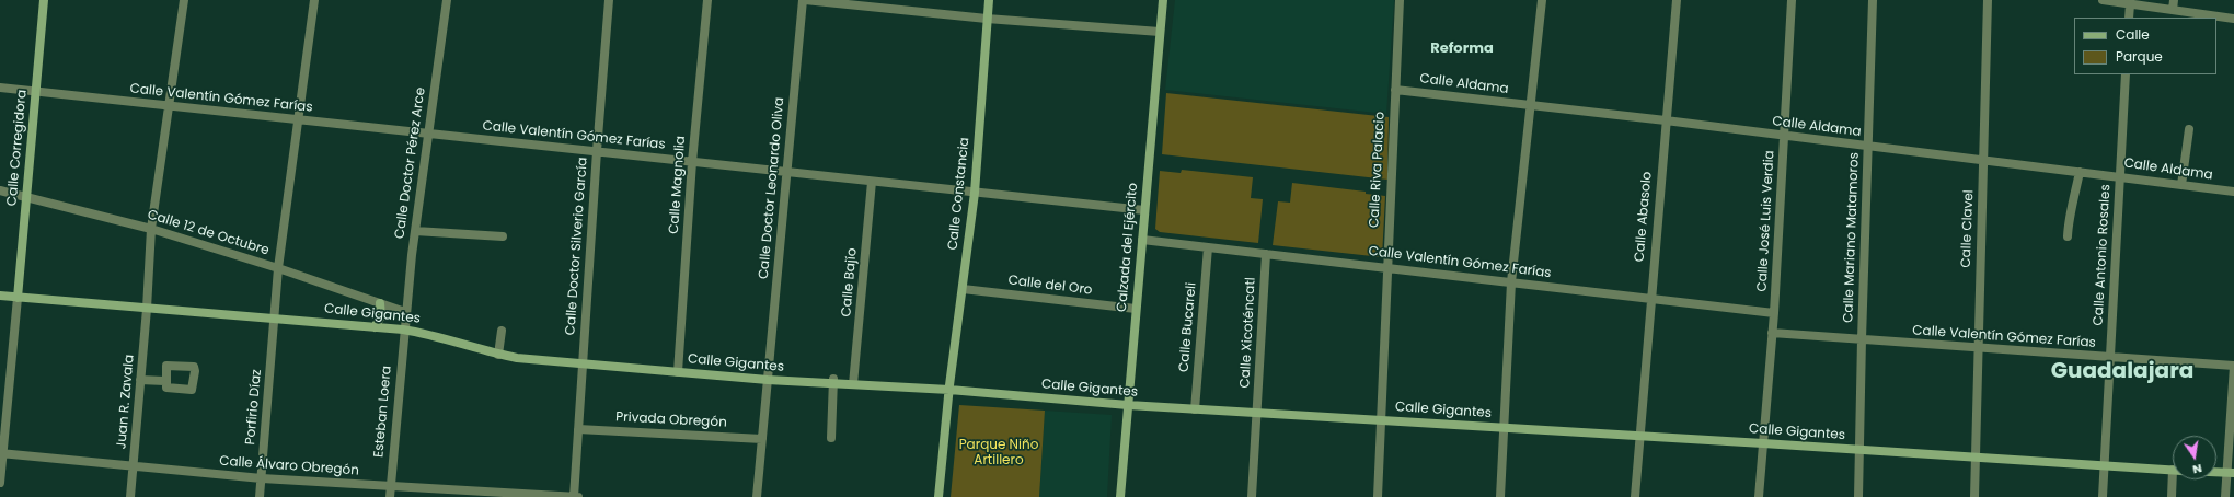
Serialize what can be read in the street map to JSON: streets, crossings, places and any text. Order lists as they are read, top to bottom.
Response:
{
  "streets": {
    "main road": [
      "Calle Corregidora",
      "Calle Constancia",
      "Calzada del Ejército",
      "Calle Gigantes"
    ],
    "street": [
      "Calle Aldama",
      "Calle Valentín Gómez Farías",
      "Calle Doctor Pérez Arce",
      "Calle Riva Palacio",
      "Calle Magnolia",
      "Calle Doctor Leonardo Oliva",
      "Calle Abasolo",
      "Calle José Luis Verdia",
      "Calle Clavel",
      "Calle 12 de Octubre",
      "Calle Mariano Matamoros",
      "Calle Doctor Silverio García",
      "Calle Antonio Rosales",
      "Calle Bajío",
      "Calle del Oro",
      "Calle Bucareli",
      "Calle Xicoténcatl",
      "Juan R. Zavala",
      "Porfirio Díaz",
      "Esteban Loera",
      "Privada Obregón",
      "Calle Álvaro Obregón"
    ]
  },
  "crossings": [
    ["Calle Aldama", "Calle Riva Palacio"],
    ["Calle Aldama", "Calle Abasolo"],
    ["Calle Aldama", "Calle José Luis Verdia"],
    ["Calle Aldama", "Calle Clavel"],
    ["Calle Aldama", "Calle Mariano Matamoros"],
    ["Calle Aldama", "Calle Antonio Rosales"],
    ["Calle Valentín Gómez Farías", "Calle Corregidora"],
    ["Calle Valentín Gómez Farías", "Calle Doctor Pérez Arce"],
    ["Calle Valentín Gómez Farías", "Calle Riva Palacio"],
    ["Calle Valentín Gómez Farías", "Calle Magnolia"],
    ["Calle Valentín Gómez Farías", "Calle Doctor Leonardo Oliva"],
    ["Calle Valentín Gómez Farías", "Calle Constancia"],
    ["Calle Valentín Gómez Farías", "Calle Abasolo"],
    ["Calle Valentín Gómez Farías", "Calle José Luis Verdia"],
    ["Calle Valentín Gómez Farías", "Calle Clavel"],
    ["Calle Valentín Gómez Farías", "Calle Mariano Matamoros"],
    ["Calle Valentín Gómez Farías", "Calle Doctor Silverio García"],
    ["Calle Valentín Gómez Farías", "Calzada del Ejército"],
    ["Calle Valentín Gómez Farías", "Calle Antonio Rosales"],
    ["Calle Valentín Gómez Farías", "Calle Bajío"],
    ["Calle Valentín Gómez Farías", "Calle Bucareli"],
    ["Calle Valentín Gómez Farías", "Calle Xicoténcatl"],
    ["Calle Valentín Gómez Farías", "Juan R. Zavala"],
    ["Calle Valentín Gómez Farías", "Porfirio Díaz"],
    ["Calle Corregidora", "Calle 12 de Octubre"],
    ["Calle Corregidora", "Calle Gigantes"],
    ["Calle Doctor Pérez Arce", "Calle 12 de Octubre"],
    ["Calle Doctor Pérez Arce", "Calle Gigantes"],
    ["Calle Doctor Pérez Arce", "Esteban Loera"],
    ["Calle Riva Palacio", "Calle Gigantes"],
    ["Calle Magnolia", "Calle Gigantes"],
    ["Calle Doctor Leonardo Oliva", "Calle Gigantes"],
    ["Calle Doctor Leonardo Oliva", "Privada Obregón"],
    ["Calle Constancia", "Calle del Oro"],
    ["Calle Constancia", "Calle Gigantes"],
    ["Calle Abasolo", "Calle Gigantes"],
    ["Calle José Luis Verdia", "Calle Gigantes"],
    ["Calle Clavel", "Calle Gigantes"],
    ["Calle 12 de Octubre", "Juan R. Zavala"],
    ["Calle 12 de Octubre", "Porfirio Díaz"],
    ["Calle Mariano Matamoros", "Calle Gigantes"],
    ["Calle Doctor Silverio García", "Calle Gigantes"],
    ["Calle Doctor Silverio García", "Privada Obregón"],
    ["Calle Doctor Silverio García", "Calle Álvaro Obregón"],
    ["Calzada del Ejército", "Calle del Oro"],
    ["Calzada del Ejército", "Calle Gigantes"],
    ["Calle Antonio Rosales", "Calle Gigantes"],
    ["Calle Bajío", "Calle Gigantes"],
    ["Calle Gigantes", "Calle Bucareli"],
    ["Calle Gigantes", "Calle Xicoténcatl"],
    ["Calle Gigantes", "Juan R. Zavala"],
    ["Calle Gigantes", "Porfirio Díaz"],
    ["Calle Gigantes", "Esteban Loera"],
    ["Juan R. Zavala", "Calle Álvaro Obregón"],
    ["Porfirio Díaz", "Calle Álvaro Obregón"],
    ["Esteban Loera", "Calle Álvaro Obregón"]
  ],
  "districts": ["Reforma", "Guadalajara"],
  "parks": ["Parque Niño Artillero"],
  "legend": ["Calle", "Parque"],
  "north": "bottom"
}
